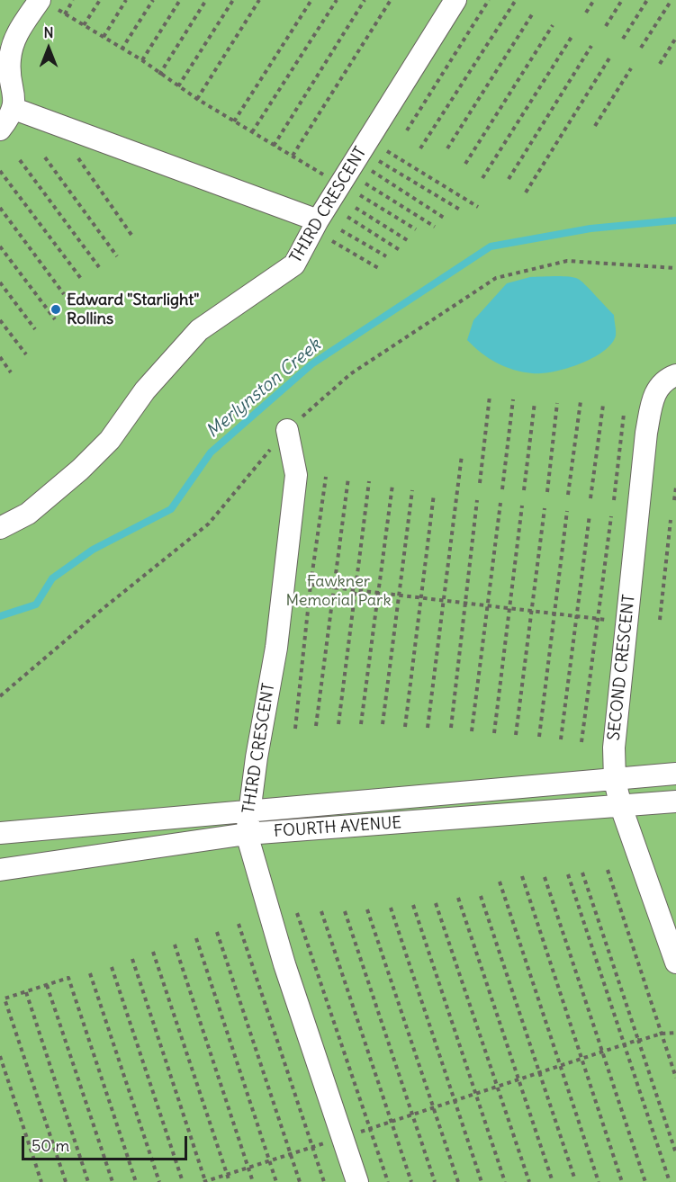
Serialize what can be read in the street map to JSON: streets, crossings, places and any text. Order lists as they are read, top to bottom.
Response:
{
  "streets": {
    "lane": ["THIRD CRESCENT", "SECOND CRESCENT", "FOURTH AVENUE"]
  },
  "crossings": [
    ["THIRD CRESCENT", "FOURTH AVENUE"],
    ["SECOND CRESCENT", "FOURTH AVENUE"]
  ],
  "water": ["Merlynston Creek"],
  "parks": ["Fawkner Memorial Park"],
  "places": ["Edward \"Starlight\" Rollins"],
  "scale_bar": "50 m",
  "north": "top"
}
